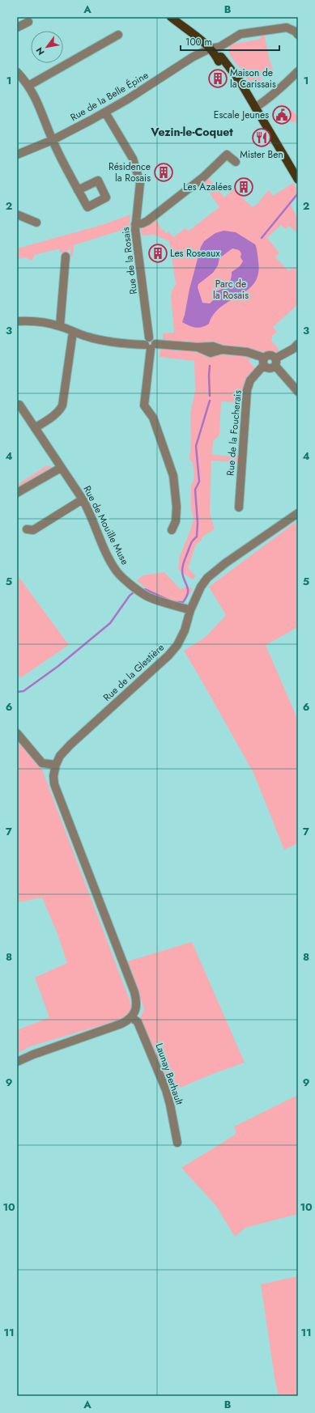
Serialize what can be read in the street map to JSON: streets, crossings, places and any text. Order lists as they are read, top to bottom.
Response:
{
  "streets": {
    "street": [
      "Rue de la Belle Épine",
      "Rue de la Rosais",
      "Rue de la Foucherais",
      "Rue de Mouille Muse",
      "Rue de la Glestière",
      "Launay Berhault"
    ]
  },
  "crossings": [
    ["Rue de la Belle Épine", "Rue de la Rosais"],
    ["Rue de Mouille Muse", "Rue de la Glestière"],
    ["Rue de la Glestière", "Launay Berhault"]
  ],
  "districts": ["Vezin-le-Coquet"],
  "parks": ["Parc de la Rosais"],
  "places": {
    "building": [
      "Maison de la Carissais",
      "Résidence la Rosais",
      "Les Azalées",
      "Les Roseaux"
    ],
    "public building": ["Escale Jeunes"],
    "restaurant": ["Mister Ben"]
  },
  "scale_bar": "100 m",
  "north": "bottom left",
  "grid": {
    "columns": ["A", "B"],
    "rows": [
      "1",
      "2",
      "3",
      "4",
      "5",
      "6",
      "7",
      "8",
      "9",
      "10",
      "11"
    ]
  }
}
